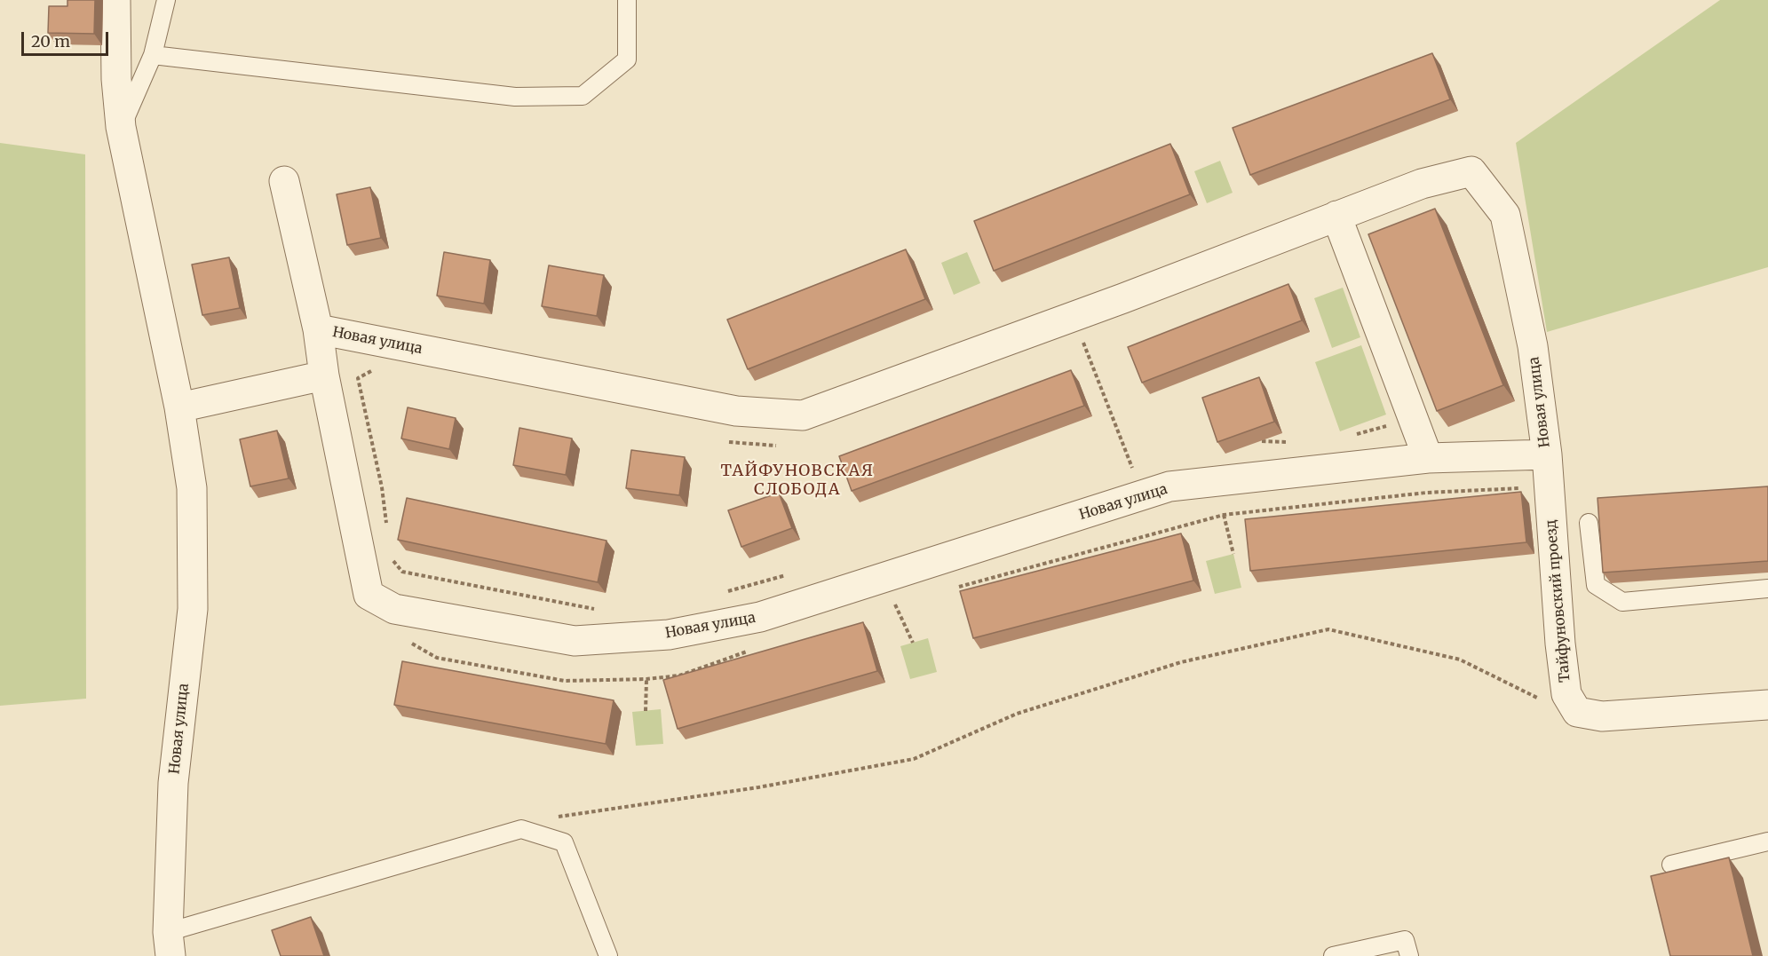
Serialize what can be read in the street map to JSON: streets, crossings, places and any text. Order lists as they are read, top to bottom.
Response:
{
  "streets": {
    "street": ["Новая улица", "Тайфуновский проезд"]
  },
  "crossings": [
    ["Новая улица", "Тайфуновский проезд"]
  ],
  "districts": ["ТАЙФУНОВСКАЯ СЛОБОДА"],
  "scale_bar": "20 m"
}
